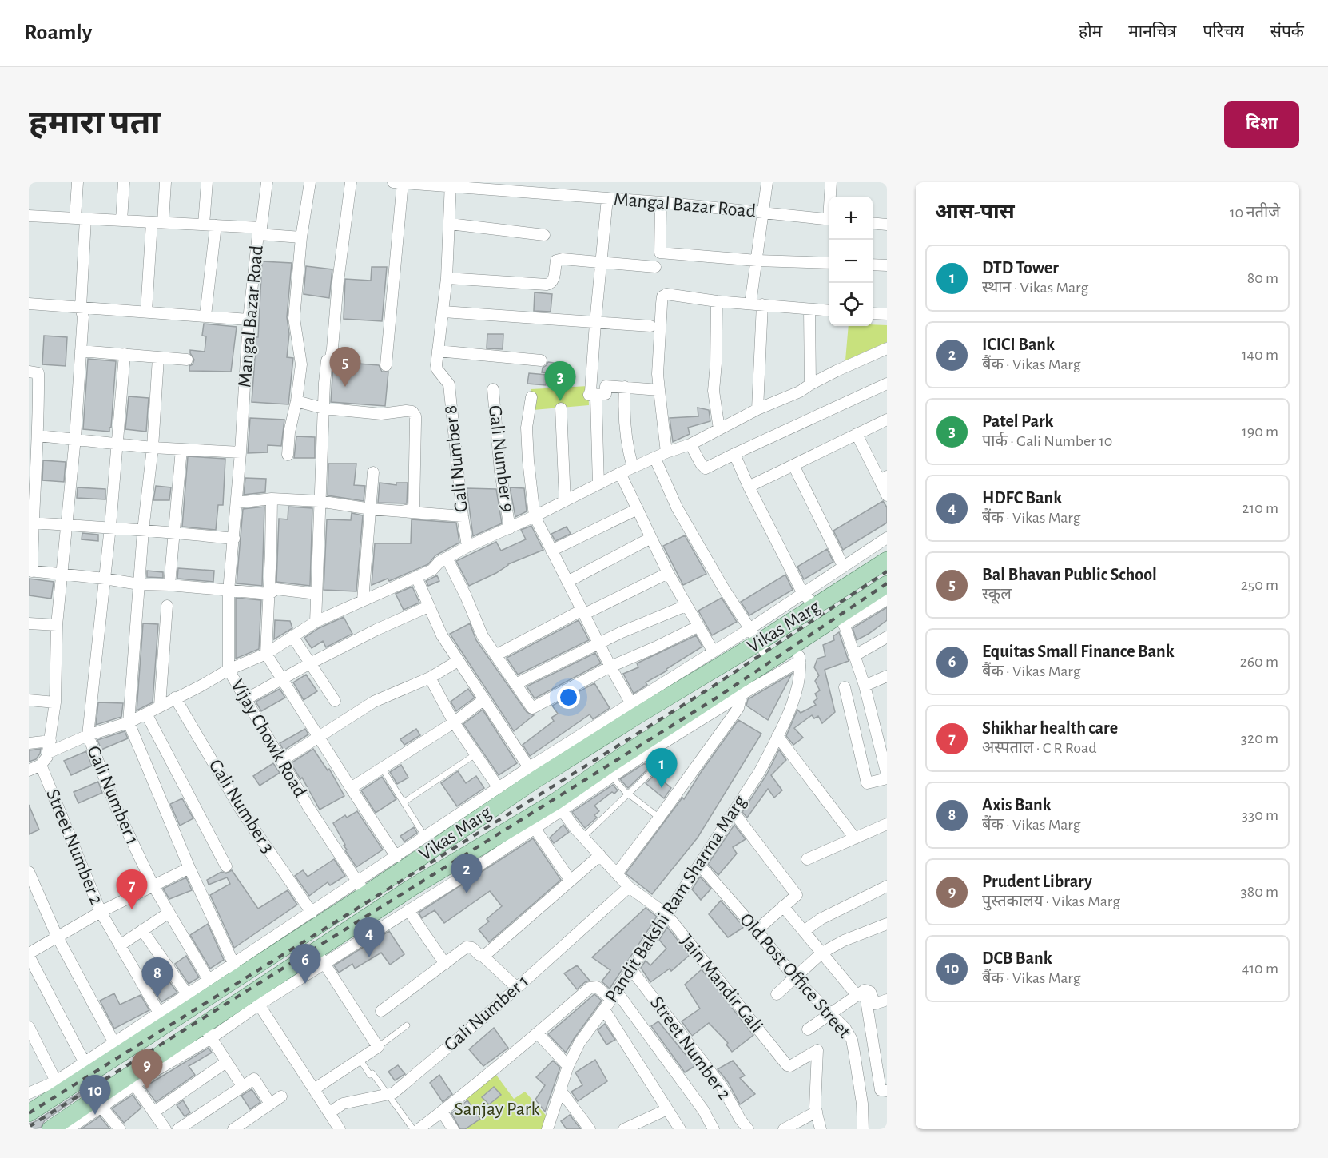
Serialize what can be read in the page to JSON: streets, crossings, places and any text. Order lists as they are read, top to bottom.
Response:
{
  "streets": {
    "main road": ["Vikas Marg"],
    "street": [
      "Mangal Bazar Road",
      "Gali Number 8",
      "Gali Number 9",
      "Vijay Chowk Road",
      "Gali Number 1",
      "Gali Number 3",
      "Street Number 2",
      "Pandit Bakshi Ram Sharma Marg",
      "Old Post Office Street",
      "Jain Mandir Gali"
    ]
  },
  "crossings": [
    ["Mangal Bazar Road", "Gali Number 8"],
    ["Mangal Bazar Road", "Vijay Chowk Road"],
    ["Vikas Marg", "Vijay Chowk Road"],
    ["Vikas Marg", "Street Number 2"],
    ["Vikas Marg", "Pandit Bakshi Ram Sharma Marg"],
    ["Vikas Marg", "Jain Mandir Gali"],
    ["Gali Number 1", "Jain Mandir Gali"],
    ["Street Number 2", "Pandit Bakshi Ram Sharma Marg"],
    ["Pandit Bakshi Ram Sharma Marg", "Old Post Office Street"],
    ["Pandit Bakshi Ram Sharma Marg", "Jain Mandir Gali"]
  ],
  "parks": ["Sanjay Park"],
  "page": {
    "header": "Roamly",
    "nav": [
      "होम",
      "मानचित्र",
      "परिचय",
      "संपर्क"
    ],
    "buttons": "दिशा",
    "title": "हमारा पता",
    "heading": ["आस-पास", "10 नतीजे"],
    "map_buttons": ["+", "−"],
    "list": [
      {
        "mark": "1",
        "name": "DTD Tower",
        "note": "स्थान · Vikas Marg",
        "value": "80 m"
      },
      {
        "mark": "2",
        "name": "ICICI Bank",
        "note": "बैंक · Vikas Marg",
        "value": "140 m"
      },
      {
        "mark": "3",
        "name": "Patel Park",
        "note": "पार्क · Gali Number 10",
        "value": "190 m"
      },
      {
        "mark": "4",
        "name": "HDFC Bank",
        "note": "बैंक · Vikas Marg",
        "value": "210 m"
      },
      {
        "mark": "5",
        "name": "Bal Bhavan Public School",
        "note": "स्कूल",
        "value": "250 m"
      },
      {
        "mark": "6",
        "name": "Equitas Small Finance Bank",
        "note": "बैंक · Vikas Marg",
        "value": "260 m"
      },
      {
        "mark": "7",
        "name": "Shikhar health care",
        "note": "अस्पताल · C R Road",
        "value": "320 m"
      },
      {
        "mark": "8",
        "name": "Axis Bank",
        "note": "बैंक · Vikas Marg",
        "value": "330 m"
      },
      {
        "mark": "9",
        "name": "Prudent Library",
        "note": "पुस्तकालय · Vikas Marg",
        "value": "380 m"
      },
      {
        "mark": "10",
        "name": "DCB Bank",
        "note": "बैंक · Vikas Marg",
        "value": "410 m"
      }
    ],
    "pins": [
      "5",
      "3",
      "1",
      "2",
      "7",
      "4",
      "6",
      "8",
      "9",
      "10"
    ]
  }
}
